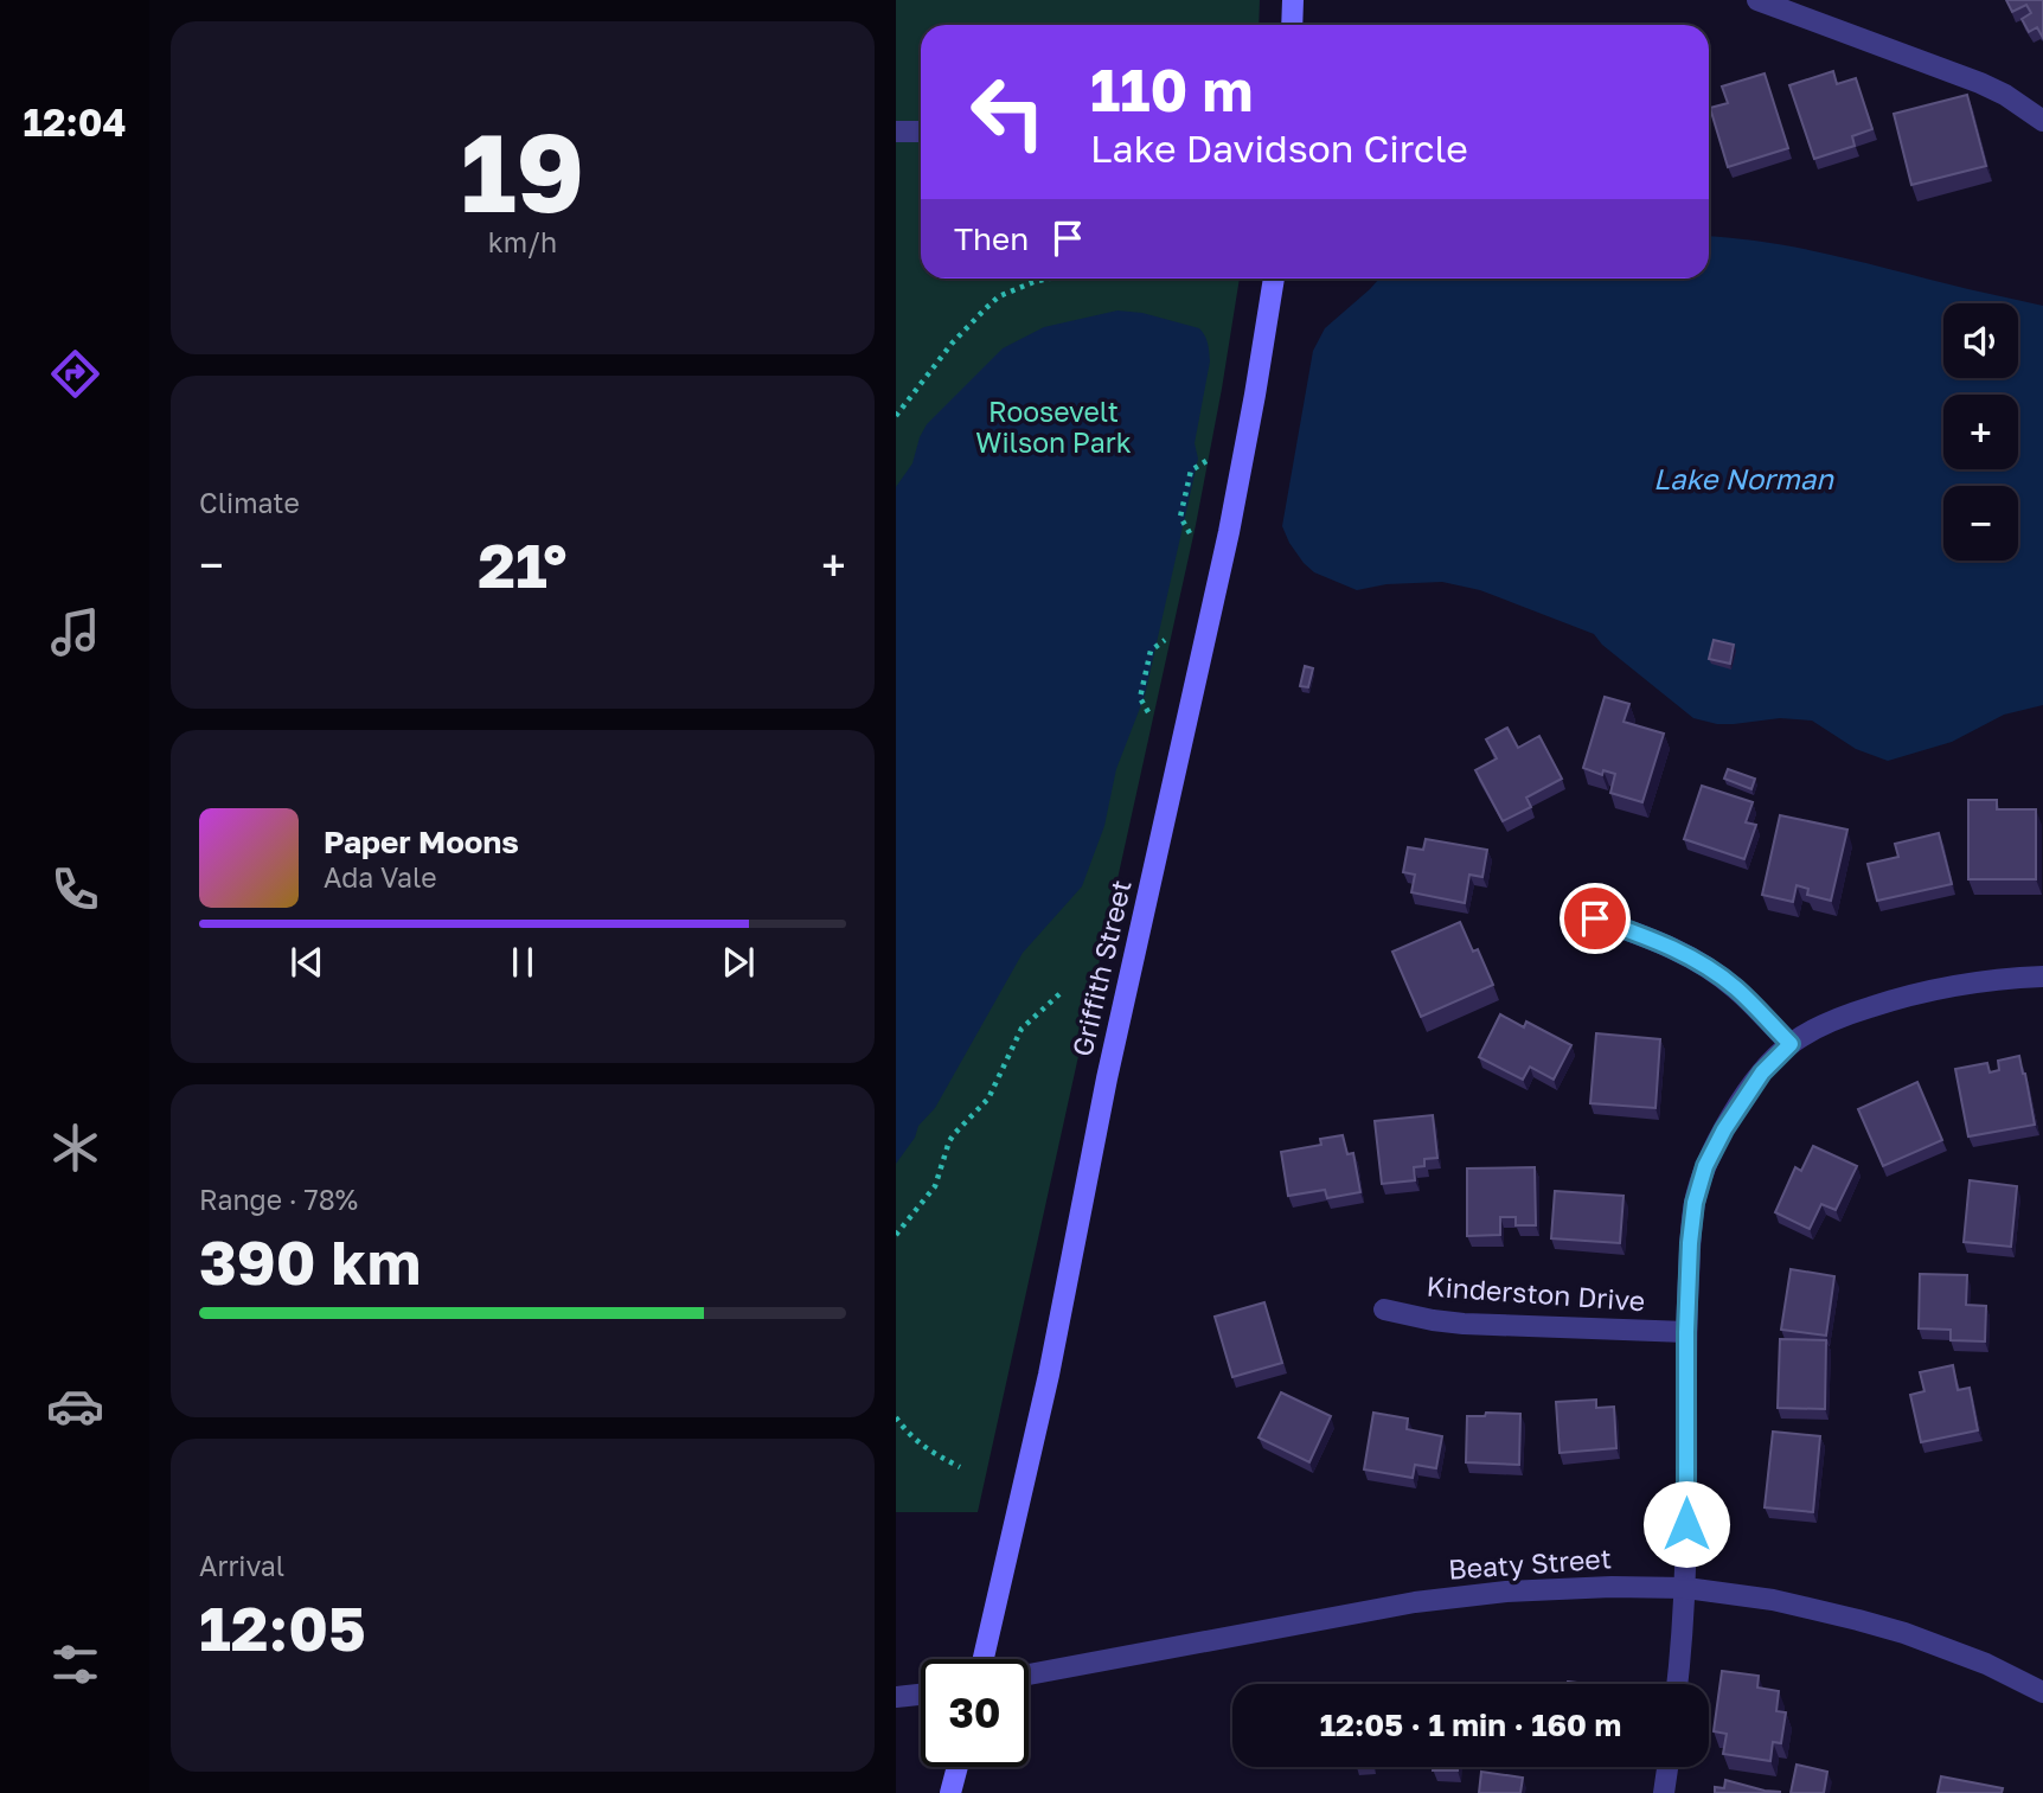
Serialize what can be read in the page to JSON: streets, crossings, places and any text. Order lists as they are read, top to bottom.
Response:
{
  "streets": {
    "main road": ["Griffith Street"],
    "street": ["Kinderston Drive", "Beaty Street"]
  },
  "water": ["Lake Norman"],
  "parks": ["Roosevelt Wilson Park"],
  "page": {
    "tabs": "12:04",
    "tile": [
      ["19", "km/h"],
      "Climate",
      ["Range · 78%", "390 km"],
      ["Arrival", "12:05"]
    ],
    "turn": ["110 m", "Lake Davidson Circle"],
    "then": "Then",
    "map_buttons": ["+", "−"],
    "heat": ["−", "21°", "+"],
    "song": ["Paper Moons", "Ada Vale"],
    "limit": "30",
    "trip": "12:05 · 1 min · 160 m"
  }
}
